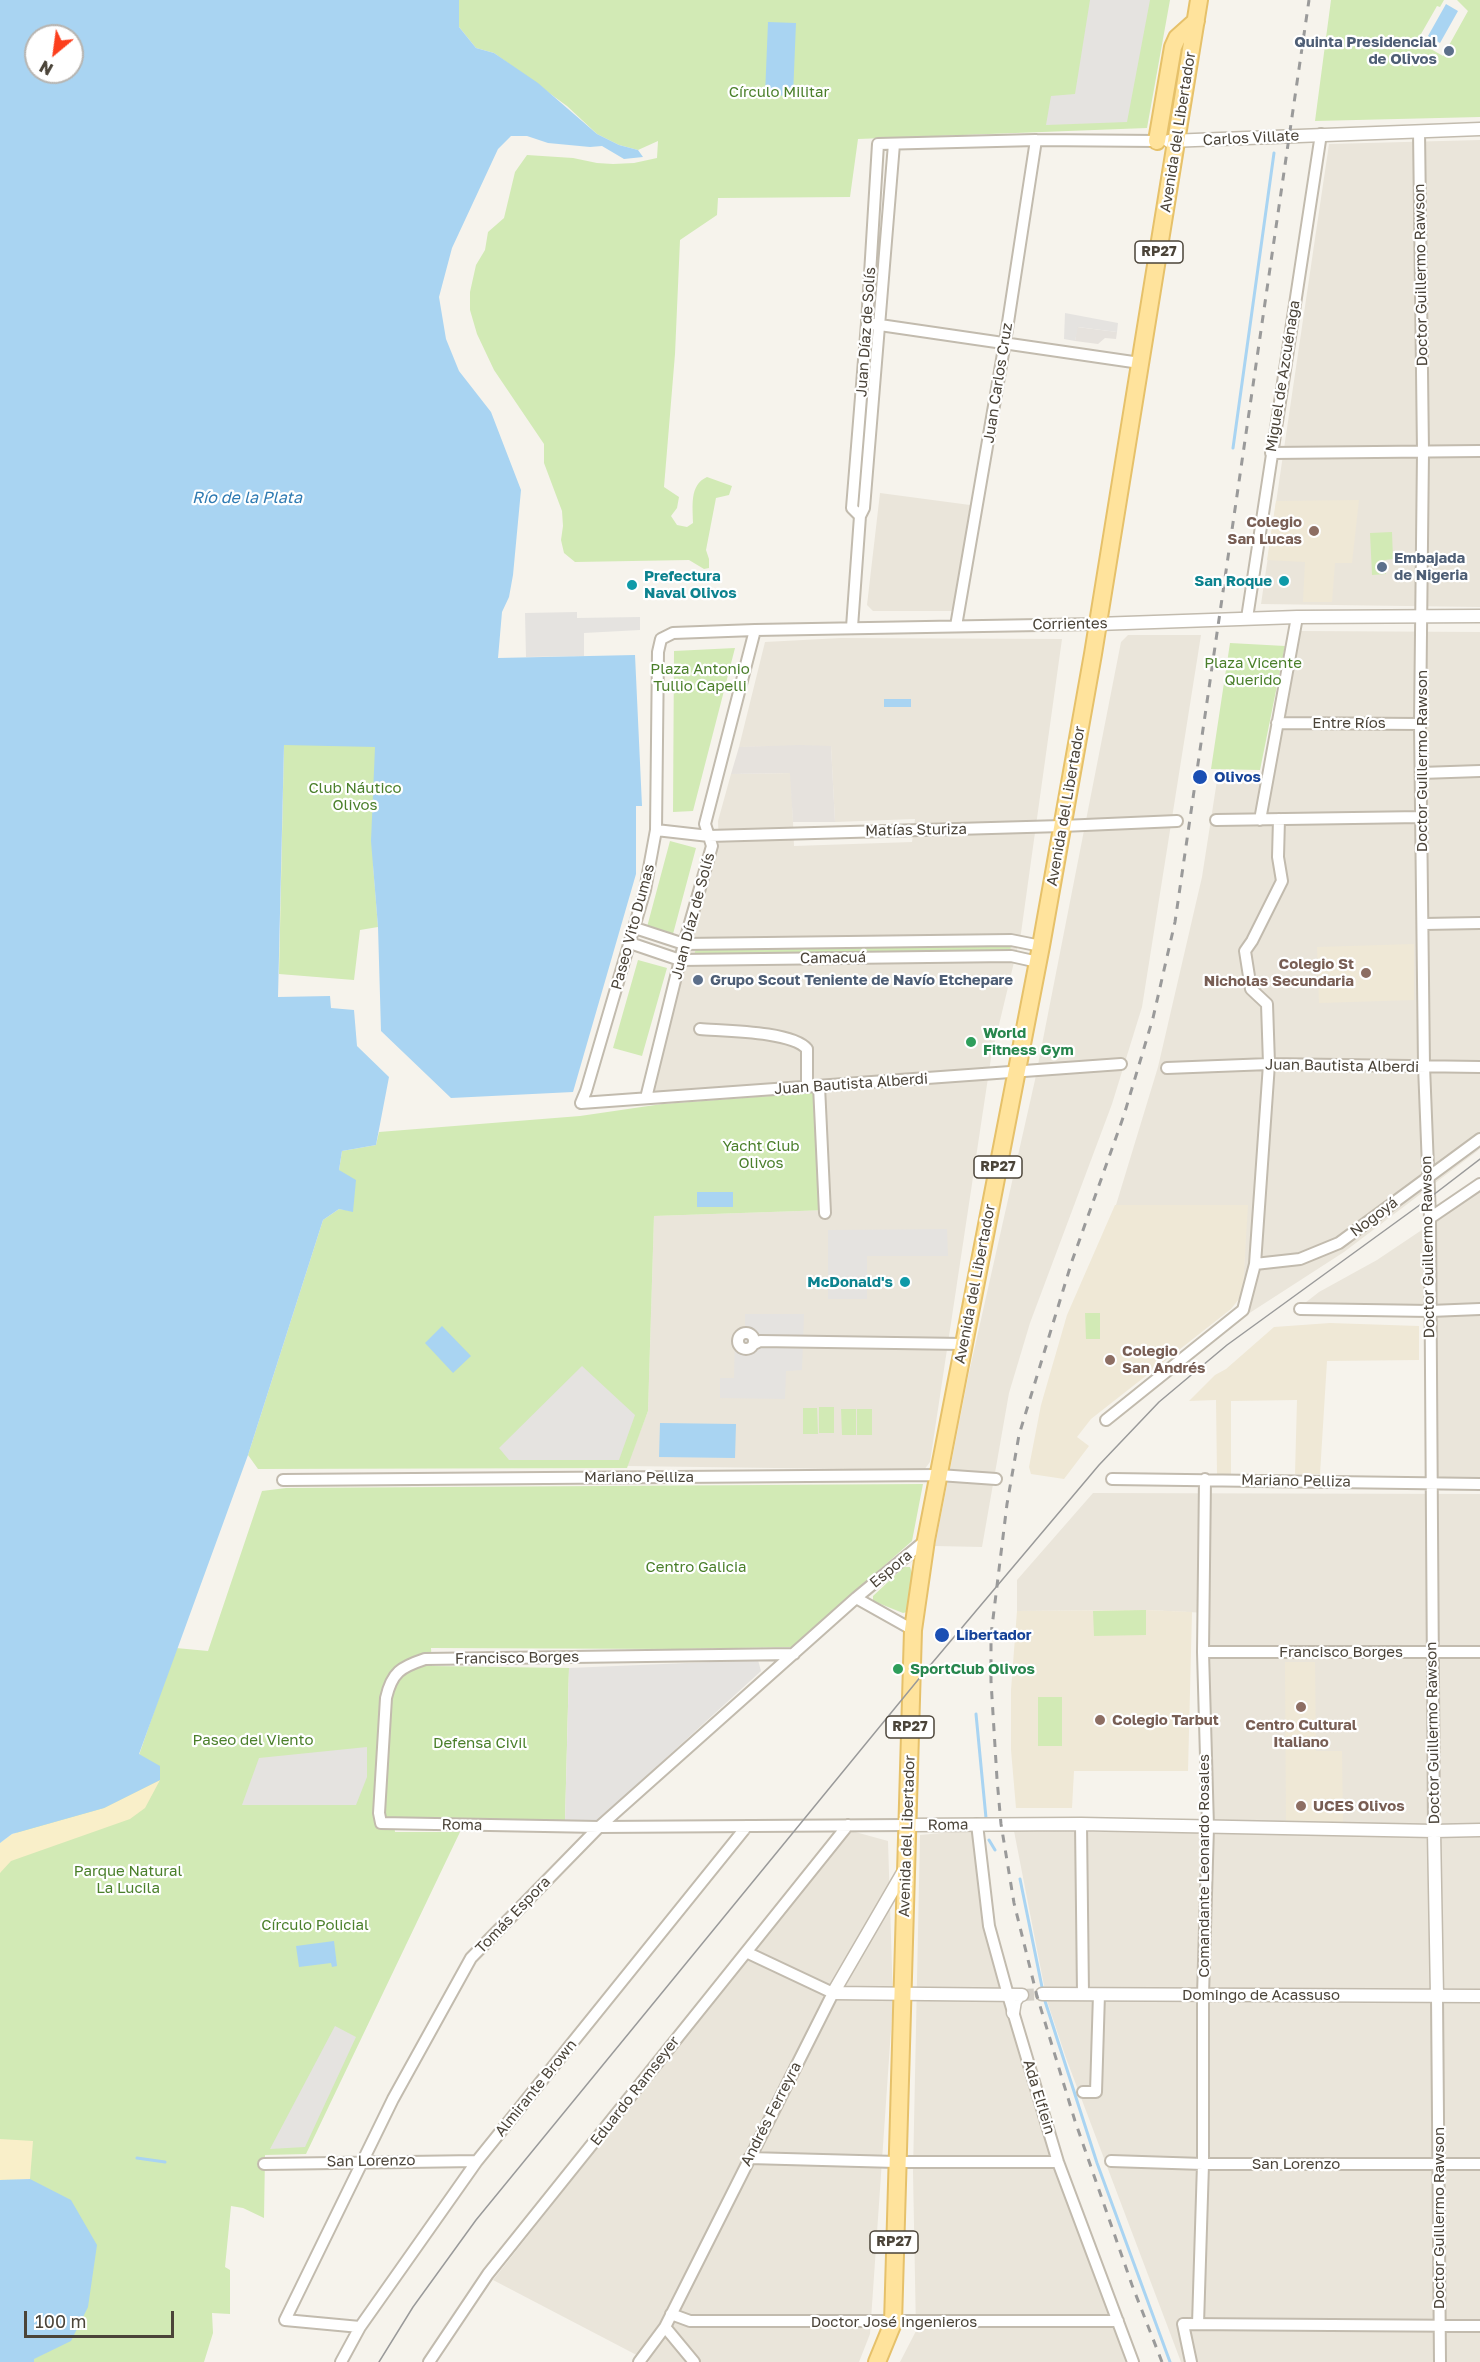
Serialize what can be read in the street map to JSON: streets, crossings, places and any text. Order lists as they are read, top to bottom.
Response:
{
  "streets": {
    "main road": ["Avenida del Libertador", "RP27"],
    "street": [
      "Carlos Villate",
      "Doctor Guillermo Rawson",
      "Juan Díaz de Solís",
      "Miguel de Azcuénaga",
      "Juan Carlos Cruz",
      "Corrientes",
      "Entre Ríos",
      "Matías Sturiza",
      "Paseo Vito Dumas",
      "Camacuá",
      "Juan Bautista Alberdi",
      "Nogoyá",
      "Mariano Pelliza",
      "Espora",
      "Francisco Borges",
      "Roma",
      "Comandante Leonardo Rosales",
      "Tomás Espora",
      "Domingo de Acassuso",
      "Almirante Brown",
      "Eduardo Ramseyer",
      "Ada Elflein",
      "Andrés Ferreyra",
      "San Lorenzo",
      "Doctor José Ingenieros"
    ]
  },
  "crossings": [
    ["Avenida del Libertador", "Carlos Villate"],
    ["Avenida del Libertador", "Corrientes"],
    ["Avenida del Libertador", "Matías Sturiza"],
    ["Avenida del Libertador", "Camacuá"],
    ["Avenida del Libertador", "Juan Bautista Alberdi"],
    ["Avenida del Libertador", "Mariano Pelliza"],
    ["Avenida del Libertador", "Espora"],
    ["Avenida del Libertador", "Roma"],
    ["Avenida del Libertador", "Andrés Ferreyra"],
    ["Avenida del Libertador", "Doctor José Ingenieros"],
    ["Carlos Villate", "Doctor Guillermo Rawson"],
    ["Carlos Villate", "Juan Díaz de Solís"],
    ["Carlos Villate", "Miguel de Azcuénaga"],
    ["Carlos Villate", "Juan Carlos Cruz"],
    ["Doctor Guillermo Rawson", "Corrientes"],
    ["Doctor Guillermo Rawson", "Entre Ríos"],
    ["Doctor Guillermo Rawson", "Juan Bautista Alberdi"],
    ["Doctor Guillermo Rawson", "Nogoyá"],
    ["Doctor Guillermo Rawson", "Mariano Pelliza"],
    ["Doctor Guillermo Rawson", "Francisco Borges"],
    ["Doctor Guillermo Rawson", "Roma"],
    ["Doctor Guillermo Rawson", "Domingo de Acassuso"],
    ["Doctor Guillermo Rawson", "San Lorenzo"],
    ["Juan Díaz de Solís", "Corrientes"],
    ["Juan Díaz de Solís", "Matías Sturiza"],
    ["Juan Díaz de Solís", "Camacuá"],
    ["Juan Díaz de Solís", "Juan Bautista Alberdi"],
    ["Miguel de Azcuénaga", "Corrientes"],
    ["Juan Carlos Cruz", "Corrientes"],
    ["Corrientes", "Paseo Vito Dumas"],
    ["Matías Sturiza", "Paseo Vito Dumas"],
    ["Paseo Vito Dumas", "Camacuá"],
    ["Paseo Vito Dumas", "Juan Bautista Alberdi"],
    ["Mariano Pelliza", "Comandante Leonardo Rosales"],
    ["Espora", "Tomás Espora"],
    ["Francisco Borges", "Roma"],
    ["Francisco Borges", "Comandante Leonardo Rosales"],
    ["Francisco Borges", "Tomás Espora"],
    ["Roma", "Comandante Leonardo Rosales"],
    ["Roma", "Tomás Espora"],
    ["Roma", "Almirante Brown"],
    ["Roma", "Eduardo Ramseyer"],
    ["Comandante Leonardo Rosales", "Domingo de Acassuso"],
    ["Comandante Leonardo Rosales", "San Lorenzo"],
    ["Tomás Espora", "Almirante Brown"],
    ["Tomás Espora", "San Lorenzo"],
    ["Almirante Brown", "San Lorenzo"],
    ["Ada Elflein", "Doctor José Ingenieros"],
    ["Andrés Ferreyra", "Doctor José Ingenieros"]
  ],
  "water": ["Río de la Plata"],
  "parks": [
    "Círculo Militar",
    "Plaza Vicente Querido",
    "Plaza Antonio Tullio Capelli",
    "Club Náutico Olivos",
    "Yacht Club Olivos",
    "Centro Galicia",
    "Paseo del Viento",
    "Defensa Civil",
    "Parque Natural La Lucila",
    "Círculo Policial"
  ],
  "places": [
    "Quinta Presidencial de Olivos",
    "Colegio San Lucas",
    "Embajada de Nigeria",
    "San Roque",
    "Prefectura Naval Olivos",
    "Olivos",
    "Colegio St Nicholas Secundaria",
    "Grupo Scout Teniente de Navío Etchepare",
    "World Fitness Gym",
    "McDonald's",
    "Colegio San Andrés",
    "Libertador",
    "SportClub Olivos",
    "Centro Cultural Italiano",
    "Colegio Tarbut",
    "UCES Olivos"
  ],
  "scale_bar": "100 m",
  "north": "bottom left"
}
